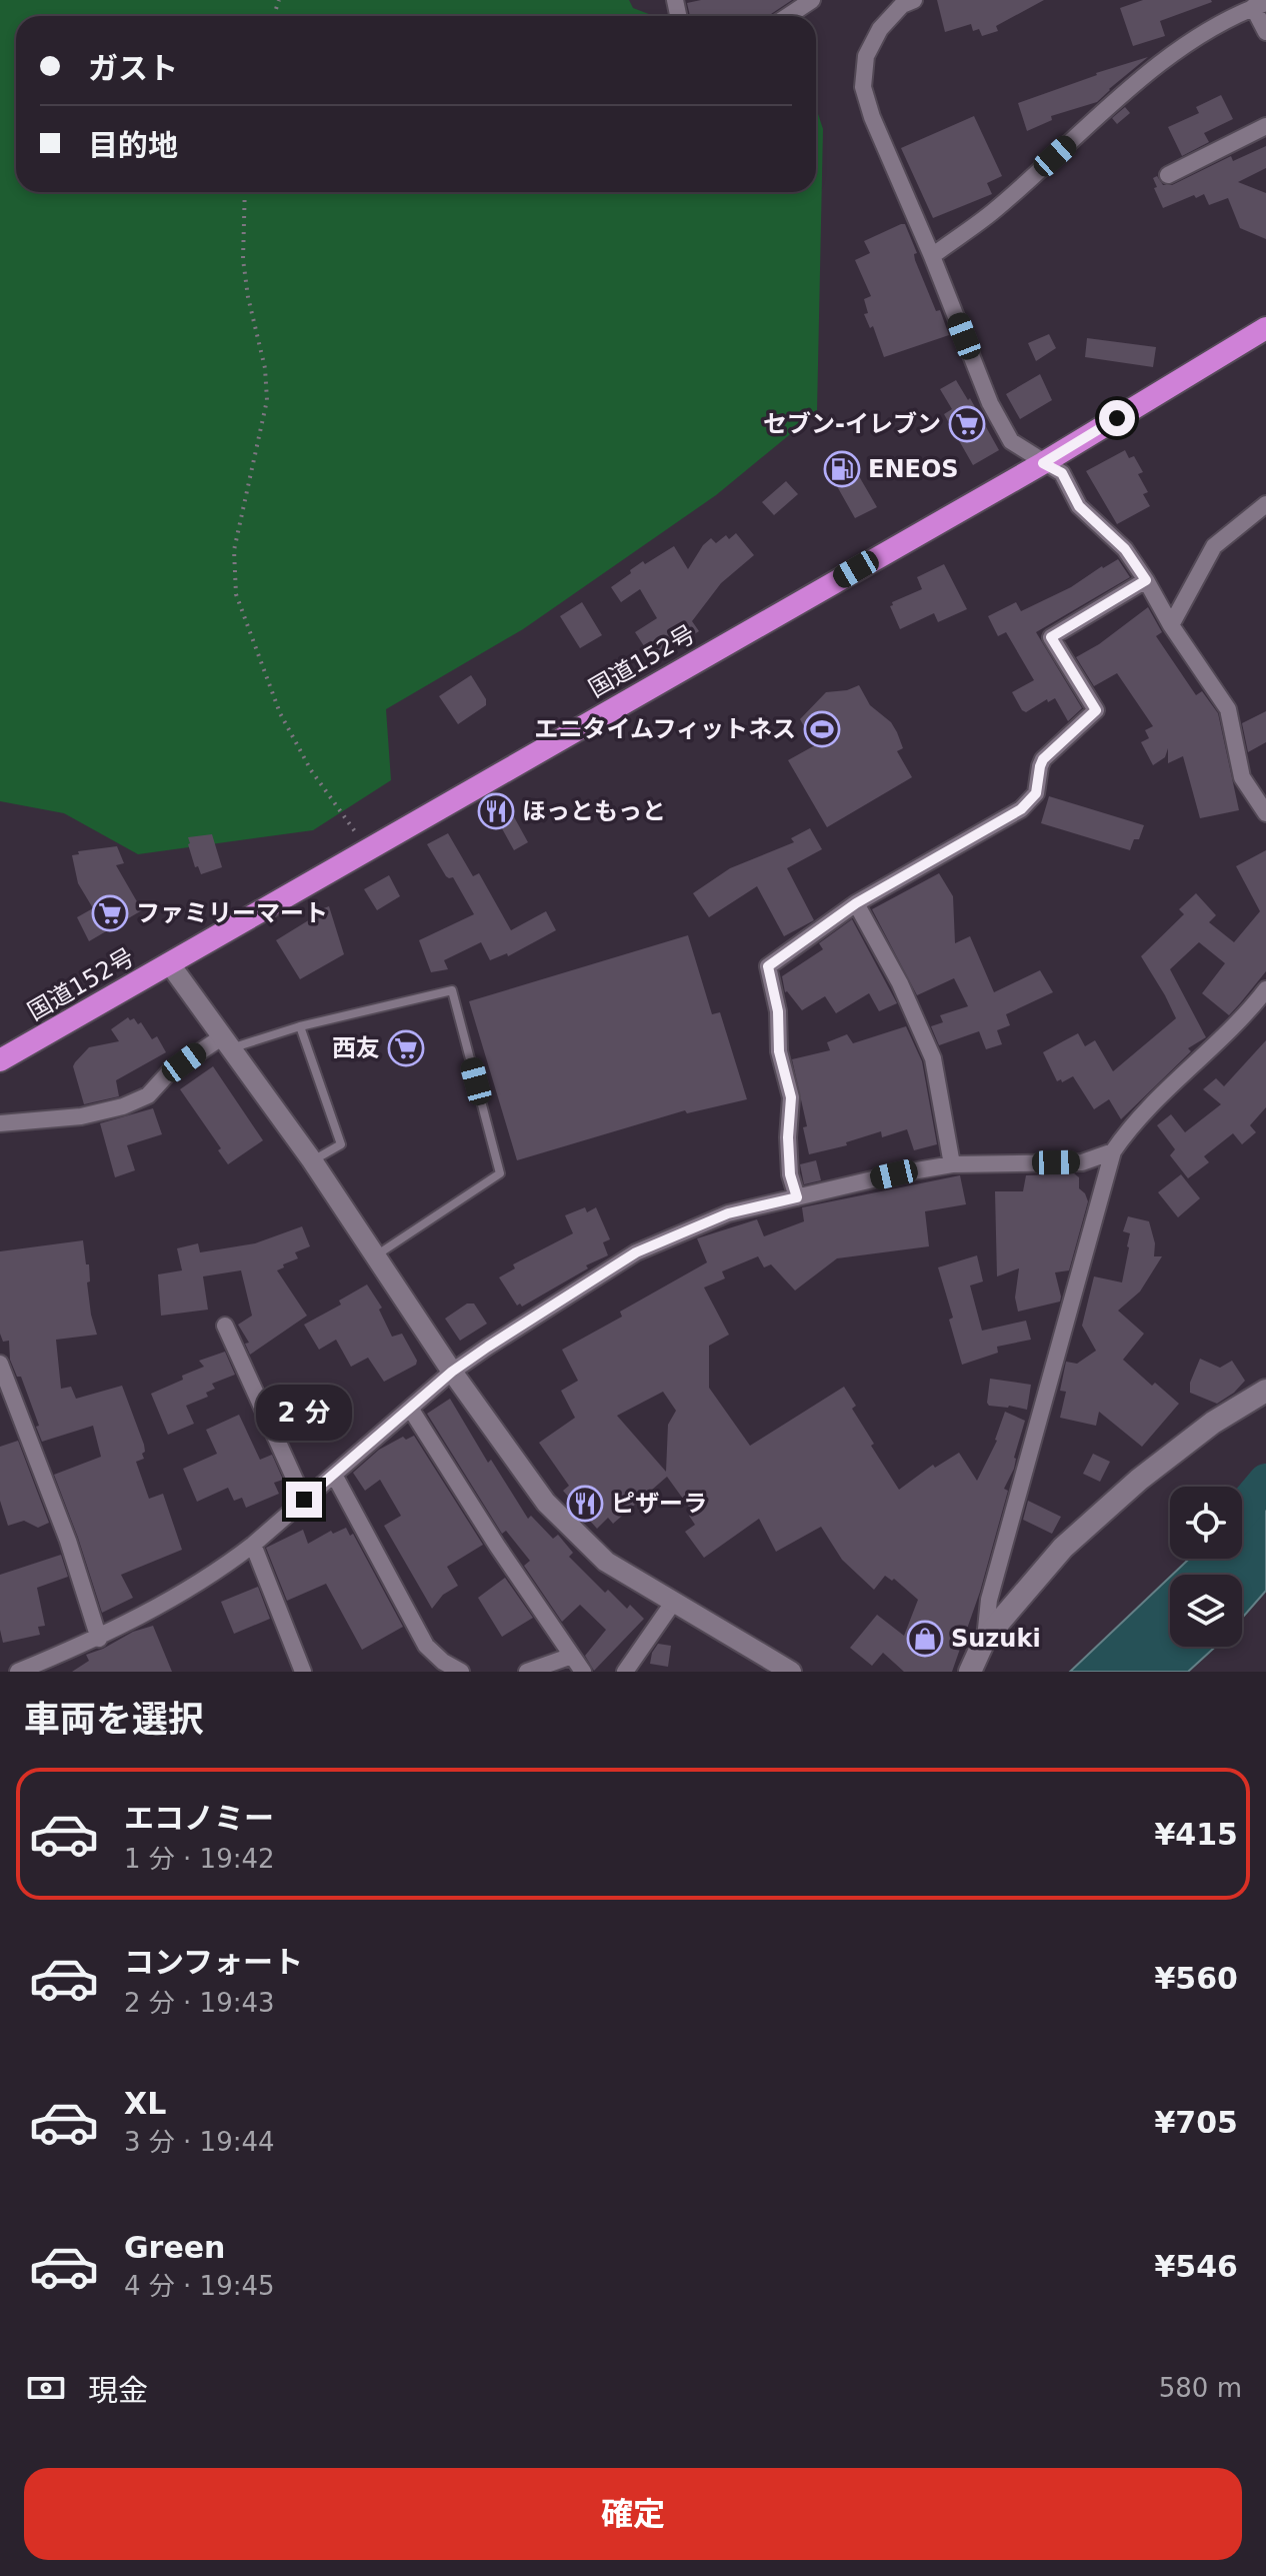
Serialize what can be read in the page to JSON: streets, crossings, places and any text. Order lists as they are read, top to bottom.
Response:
{
  "streets": {
    "highway": ["国道152号"]
  },
  "places": {
    "supermarket": ["セブン-イレブン", "ファミリーマート", "西友"],
    "fuel station": ["ENEOS"],
    "sports": ["エニタイムフィットネス"],
    "restaurant": ["ほっともっと", "ピザーラ"],
    "shop": ["Suzuki"]
  },
  "page": {
    "banner": ["ガスト", "目的地"],
    "bubble": "2 分",
    "heading": "車両を選択",
    "list": [
      {
        "name": "エコノミー",
        "note": "1 分 · 19:42",
        "value": "¥415"
      },
      {
        "name": "コンフォート",
        "note": "2 分 · 19:43",
        "value": "¥560"
      },
      {
        "name": "XL",
        "note": "3 分 · 19:44",
        "value": "¥705"
      },
      {
        "name": "Green",
        "note": "4 分 · 19:45",
        "value": "¥546"
      }
    ],
    "pay": ["現金", "580 m"],
    "buttons": "確定"
  }
}
